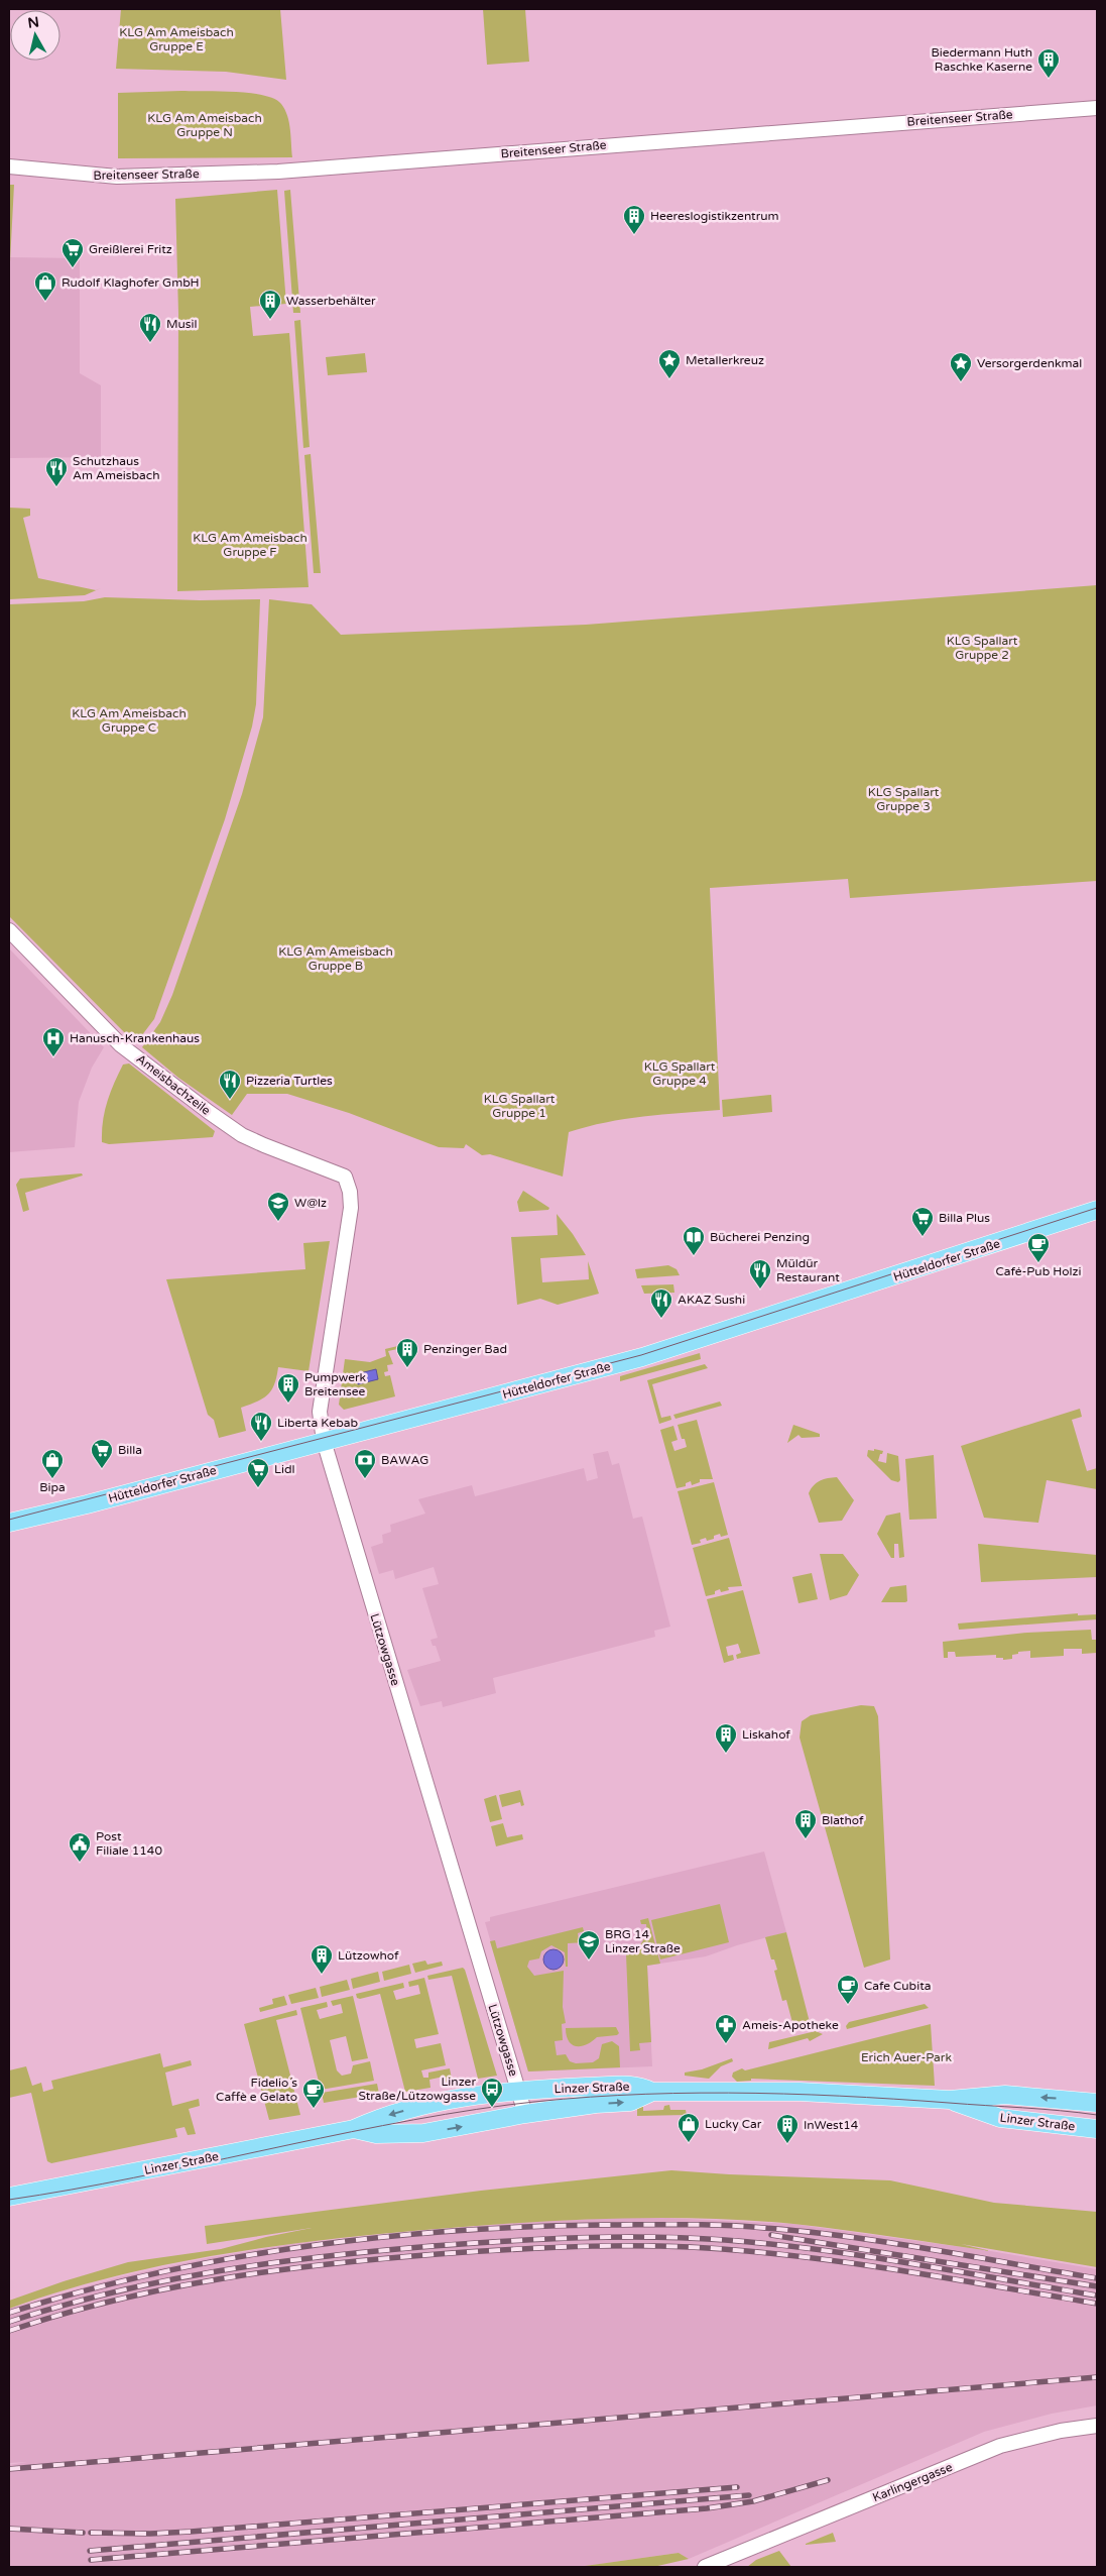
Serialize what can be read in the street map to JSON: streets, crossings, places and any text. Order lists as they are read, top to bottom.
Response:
{
  "streets": {
    "main road": ["Hütteldorfer Straße", "Linzer Straße"],
    "street": [
      "Breitenseer Straße",
      "Ameisbachzeile",
      "Lützowgasse",
      "Karlingergasse"
    ]
  },
  "crossings": [
    ["Ameisbachzeile", "Lützowgasse"],
    ["Hütteldorfer Straße", "Lützowgasse"],
    ["Lützowgasse", "Linzer Straße"]
  ],
  "parks": [
    "KLG Am Ameisbach Gruppe E",
    "KLG Am Ameisbach Gruppe N",
    "KLG Am Ameisbach Gruppe F",
    "KLG Spallart Gruppe 2",
    "KLG Am Ameisbach Gruppe C",
    "KLG Spallart Gruppe 3",
    "KLG Am Ameisbach Gruppe B",
    "KLG Spallart Gruppe 4",
    "KLG Spallart Gruppe 1",
    "Erich Auer-Park"
  ],
  "places": {
    "building": [
      "Biedermann Huth Raschke Kaserne",
      "Heereslogistikzentrum",
      "Wasserbehälter",
      "Penzinger Bad",
      "Pumpwerk Breitensee",
      "Liskahof",
      "Blathof",
      "Lützowhof",
      "InWest14"
    ],
    "supermarket": [
      "Greißlerei Fritz",
      "Billa Plus",
      "Billa",
      "Lidl"
    ],
    "shop": ["Rudolf Klaghofer GmbH", "Bipa", "Lucky Car"],
    "restaurant": [
      "Musil",
      "Schutzhaus Am Ameisbach",
      "Pizzeria Turtles",
      "Müldür Restaurant",
      "AKAZ Sushi",
      "Liberta Kebab"
    ],
    "place": ["Metallerkreuz", "Versorgerdenkmal"],
    "hospital": ["Hanusch-Krankenhaus"],
    "school or university": ["W@lz", "BRG 14 Linzer Straße"],
    "library": ["Bücherei Penzing"],
    "cafe": ["Café-Pub Holzi", "Cafe Cubita", "Fidelio´s Caffè e Gelato"],
    "bank": ["BAWAG"],
    "public building": ["Post Filiale 1140"],
    "pharmacy": ["Ameis-Apotheke"],
    "bus stop": ["Linzer Straße/Lützowgasse"]
  },
  "north": "top"
}
